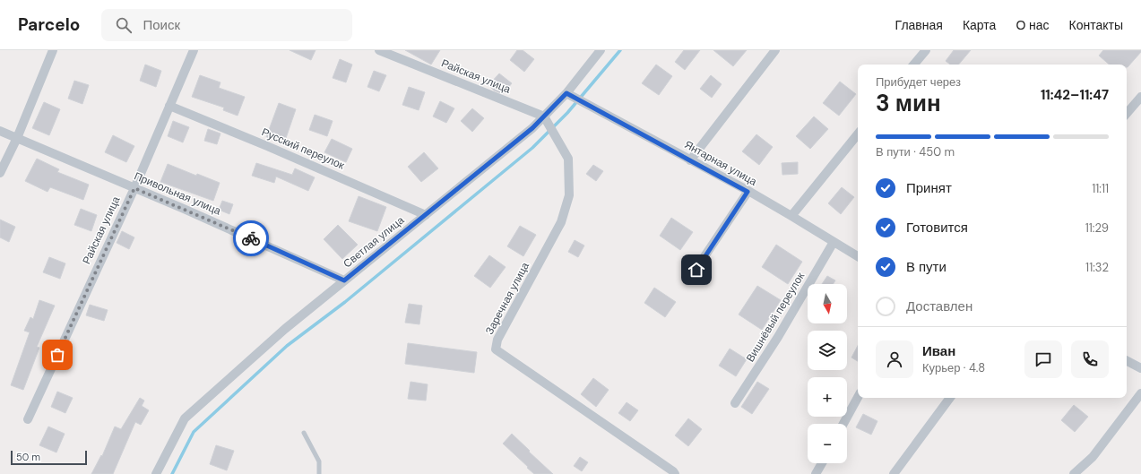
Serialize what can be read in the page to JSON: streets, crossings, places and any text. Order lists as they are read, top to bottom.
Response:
{
  "streets": {
    "street": [
      "Райская улица",
      "Русский переулок",
      "Янтарная улица",
      "Привольная улица",
      "Светлая улица",
      "Заречная улица",
      "Вишнёвый переулок"
    ]
  },
  "crossings": [
    ["Райская улица", "Русский переулок"],
    ["Райская улица", "Привольная улица"],
    ["Райская улица", "Светлая улица"],
    ["Райская улица", "Заречная улица"],
    ["Русский переулок", "Светлая улица"],
    ["Янтарная улица", "Светлая улица"],
    ["Янтарная улица", "Вишнёвый переулок"],
    ["Привольная улица", "Светлая улица"],
    ["Светлая улица", "Заречная улица"]
  ],
  "scale_bar": "50 m",
  "north": "bottom",
  "page": {
    "header": "Parcelo",
    "search": "Поиск",
    "nav": [
      "Главная",
      "Карта",
      "О нас",
      "Контакты"
    ],
    "heading": ["3 мин", "Прибудет через", "11:42–11:47"],
    "panel": ["Иван", "Курьер · 4.8"],
    "bar": "В пути · 450 m",
    "list": [
      ["Принят", "11:11"],
      ["Готовится", "11:29"],
      ["В пути", "11:32"],
      "Доставлен"
    ],
    "map_buttons": ["+", "−"],
    "scale": "50 m"
  }
}
